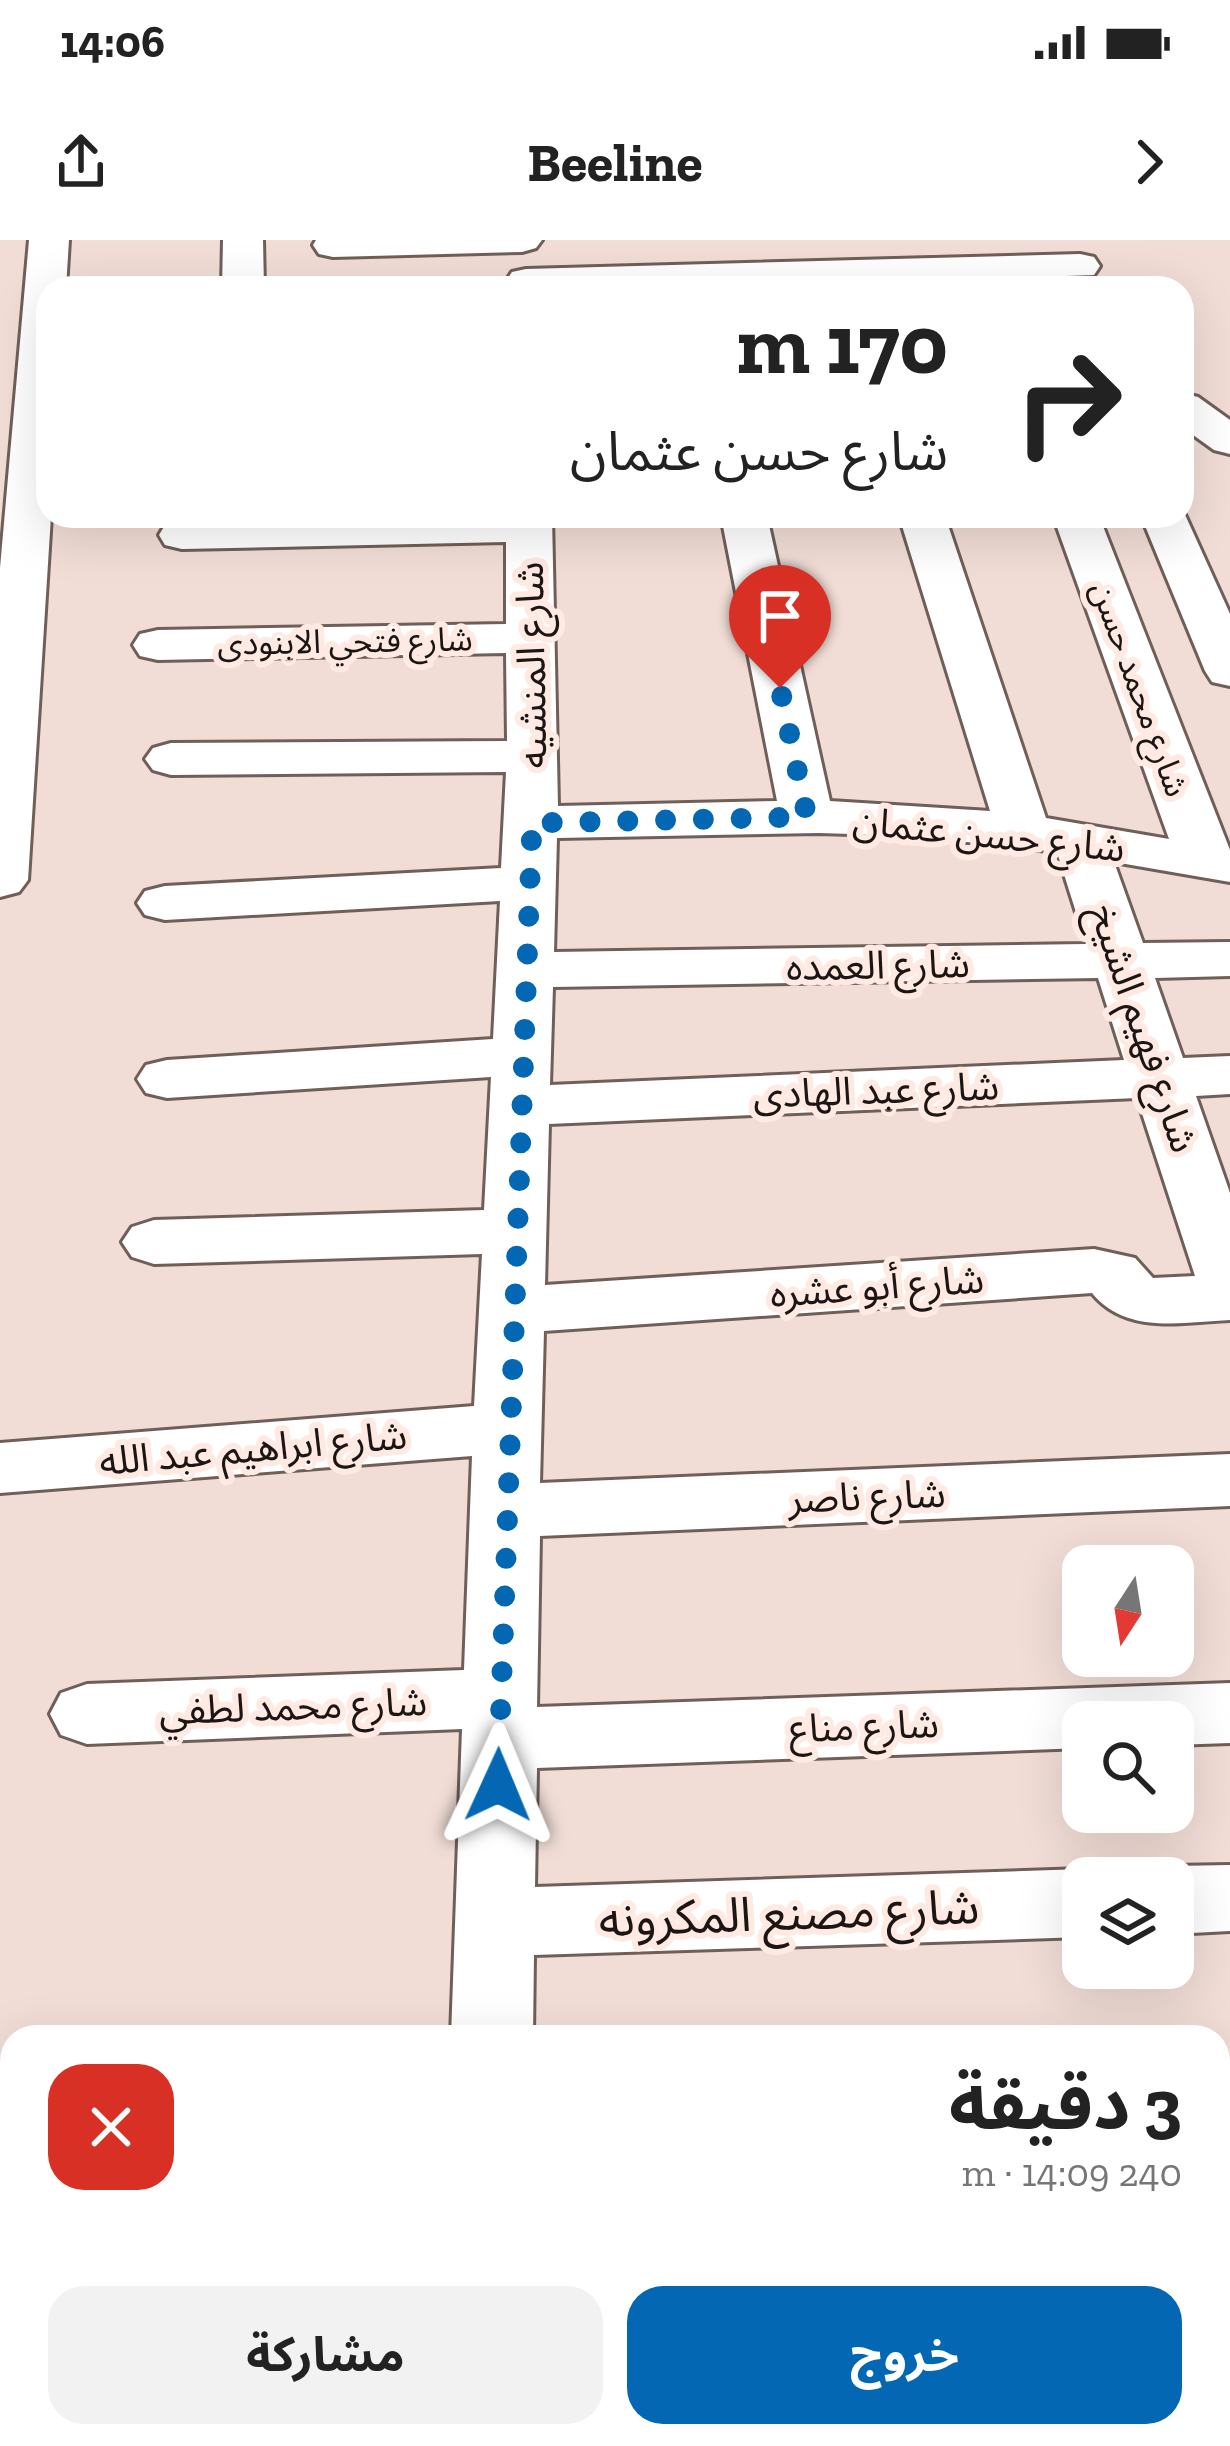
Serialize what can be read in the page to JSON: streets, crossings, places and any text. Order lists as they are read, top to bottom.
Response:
{
  "streets": {
    "street": [
      "شارع فتحي الابنودى",
      "شارع المنشيه",
      "شارع محمد حسن",
      "شارع حسن عثمان",
      "شارع العمده",
      "شارع فهيم الشيخ",
      "شارع عبد الهادى",
      "شارع أبو عشره",
      "شارع ابراهيم عبد الله",
      "شارع ناصر",
      "شارع محمد لطفي",
      "شارع مناع",
      "شارع مصنع المكرونه"
    ]
  },
  "crossings": [
    ["شارع فتحي الابنودى", "شارع المنشيه"],
    ["شارع المنشيه", "شارع حسن عثمان"],
    ["شارع المنشيه", "شارع العمده"],
    ["شارع المنشيه", "شارع عبد الهادى"],
    ["شارع المنشيه", "شارع أبو عشره"],
    ["شارع المنشيه", "شارع ابراهيم عبد الله"],
    ["شارع المنشيه", "شارع ناصر"],
    ["شارع المنشيه", "شارع محمد لطفي"],
    ["شارع المنشيه", "شارع مناع"],
    ["شارع المنشيه", "شارع مصنع المكرونه"],
    ["شارع محمد حسن", "شارع حسن عثمان"],
    ["شارع حسن عثمان", "شارع فهيم الشيخ"],
    ["شارع العمده", "شارع فهيم الشيخ"],
    ["شارع فهيم الشيخ", "شارع عبد الهادى"],
    ["شارع محمد لطفي", "شارع مناع"]
  ],
  "north": "bottom",
  "page": {
    "status": "14:06",
    "header": "Beeline",
    "turn": ["170 m", "شارع حسن عثمان"],
    "heading": ["3 دقيقة", "240 m · 14:09"],
    "buttons": ["خروج", "مشاركة"]
  }
}
